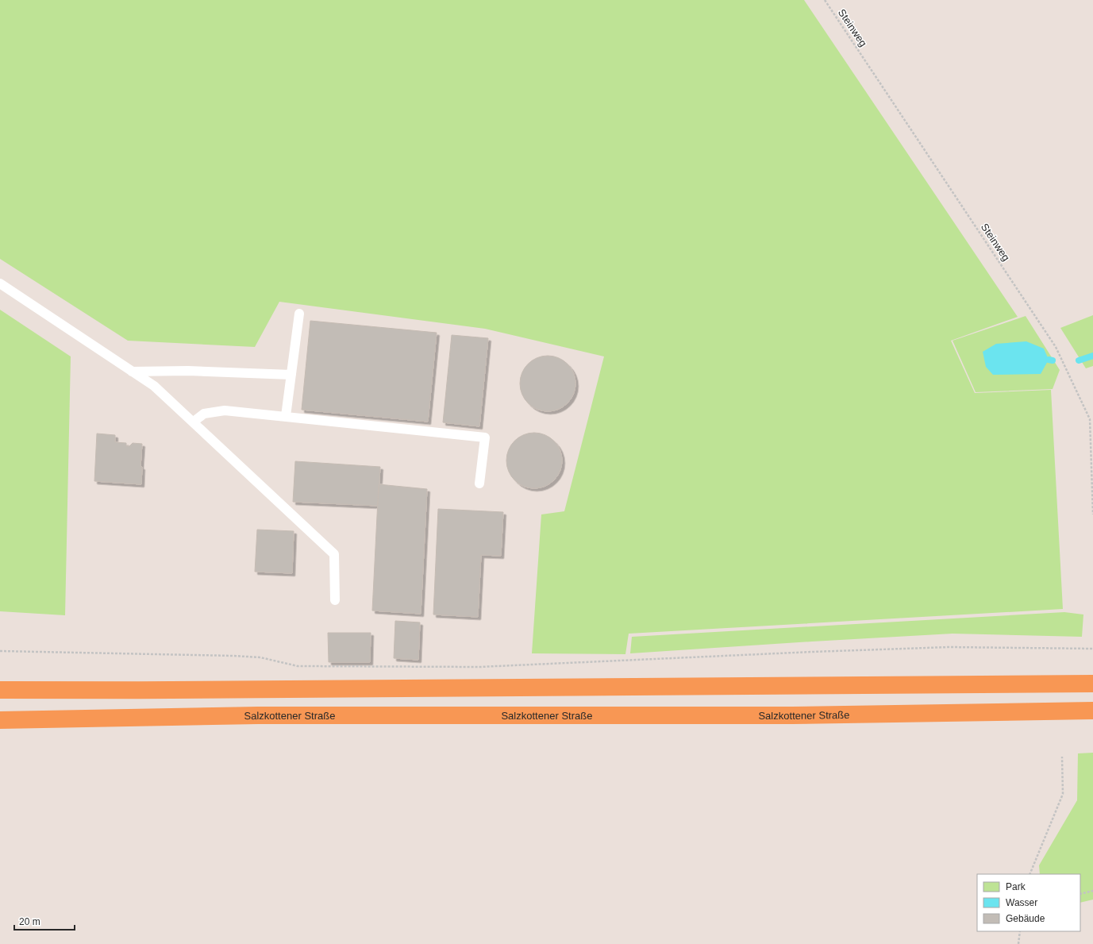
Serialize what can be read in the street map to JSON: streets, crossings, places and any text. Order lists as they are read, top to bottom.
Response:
{
  "streets": {
    "highway": ["Salzkottener Straße"],
    "path": ["Steinweg"]
  },
  "legend": ["Park", "Wasser", "Gebäude"],
  "scale_bar": "20 m"
}
